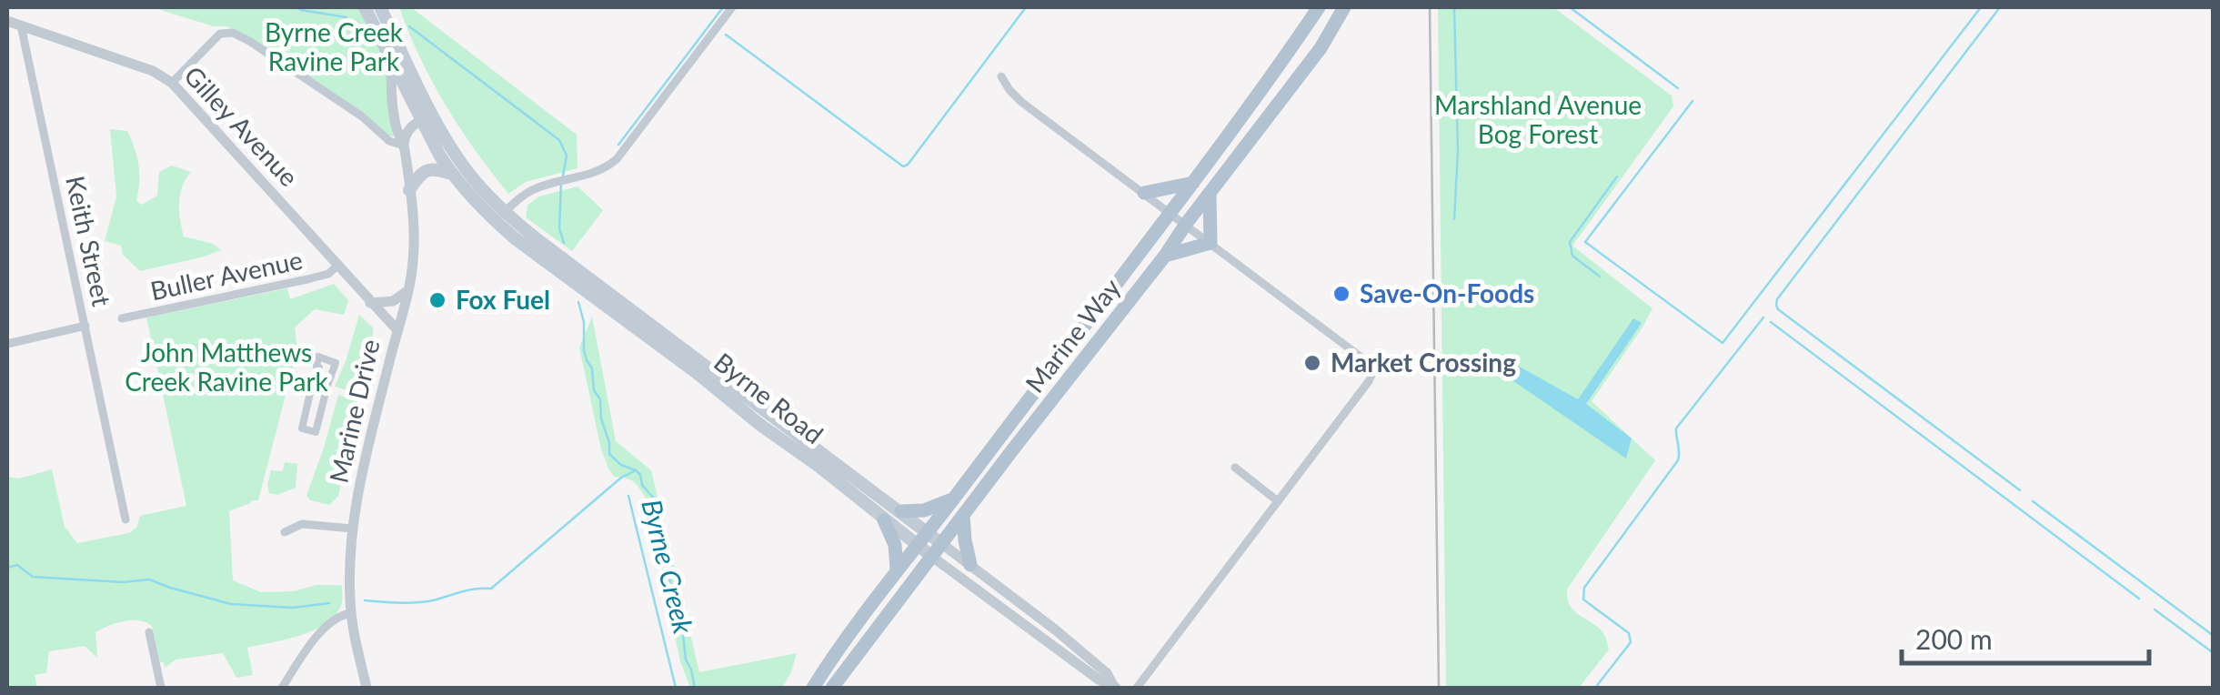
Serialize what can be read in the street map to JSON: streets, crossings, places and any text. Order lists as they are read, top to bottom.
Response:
{
  "streets": {
    "main road": ["Marine Way", "Byrne Road"],
    "street": [
      "Gilley Avenue",
      "Keith Street",
      "Buller Avenue",
      "Marine Drive"
    ]
  },
  "crossings": [
    ["Gilley Avenue", "Keith Street"],
    ["Gilley Avenue", "Buller Avenue"],
    ["Gilley Avenue", "Marine Drive"],
    ["Marine Way", "Byrne Road"]
  ],
  "water": ["Byrne Creek"],
  "parks": ["Byrne Creek Ravine Park", "Marshland Avenue Bog Forest", "John Matthews Creek Ravine Park"],
  "places": ["Save-On-Foods", "Fox Fuel", "Market Crossing"],
  "scale_bar": "200 m"
}
